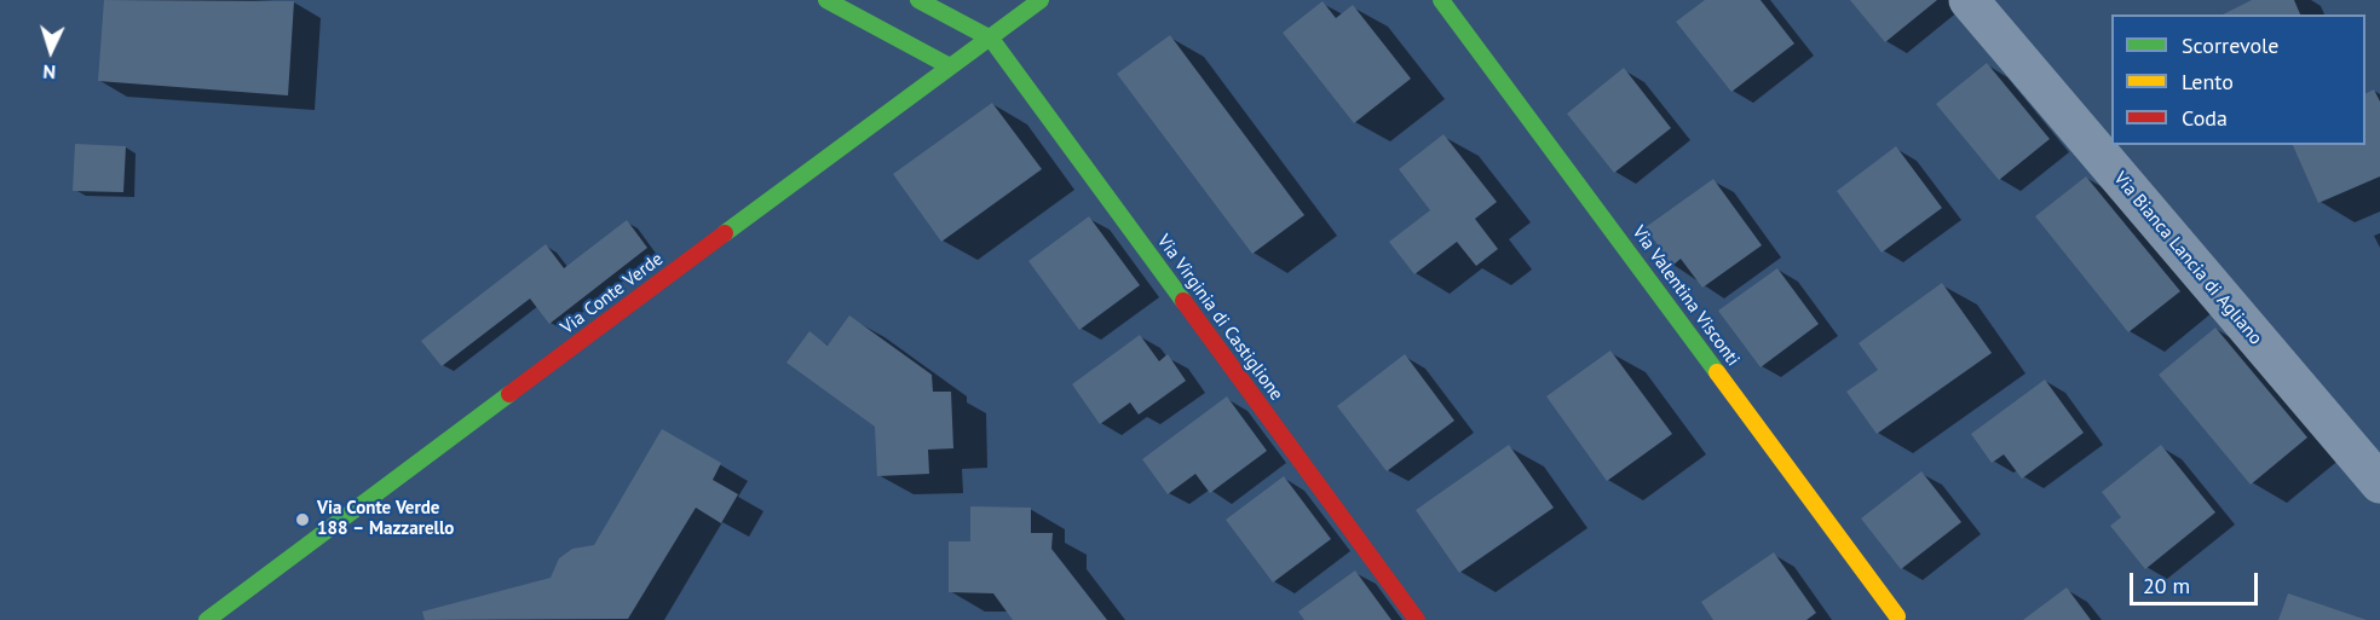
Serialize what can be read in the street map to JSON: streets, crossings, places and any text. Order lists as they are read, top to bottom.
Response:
{
  "streets": {
    "street": [
      "Via Bianca Lancia di Agliano",
      "Via Conte Verde",
      "Via Valentina Visconti",
      "Via Virginia di Castiglione"
    ]
  },
  "crossings": [
    ["Via Conte Verde", "Via Virginia di Castiglione"]
  ],
  "places": ["Via Conte Verde 188 – Mazzarello"],
  "legend": ["Scorrevole", "Lento", "Coda"],
  "scale_bar": "20 m",
  "north": "bottom"
}
